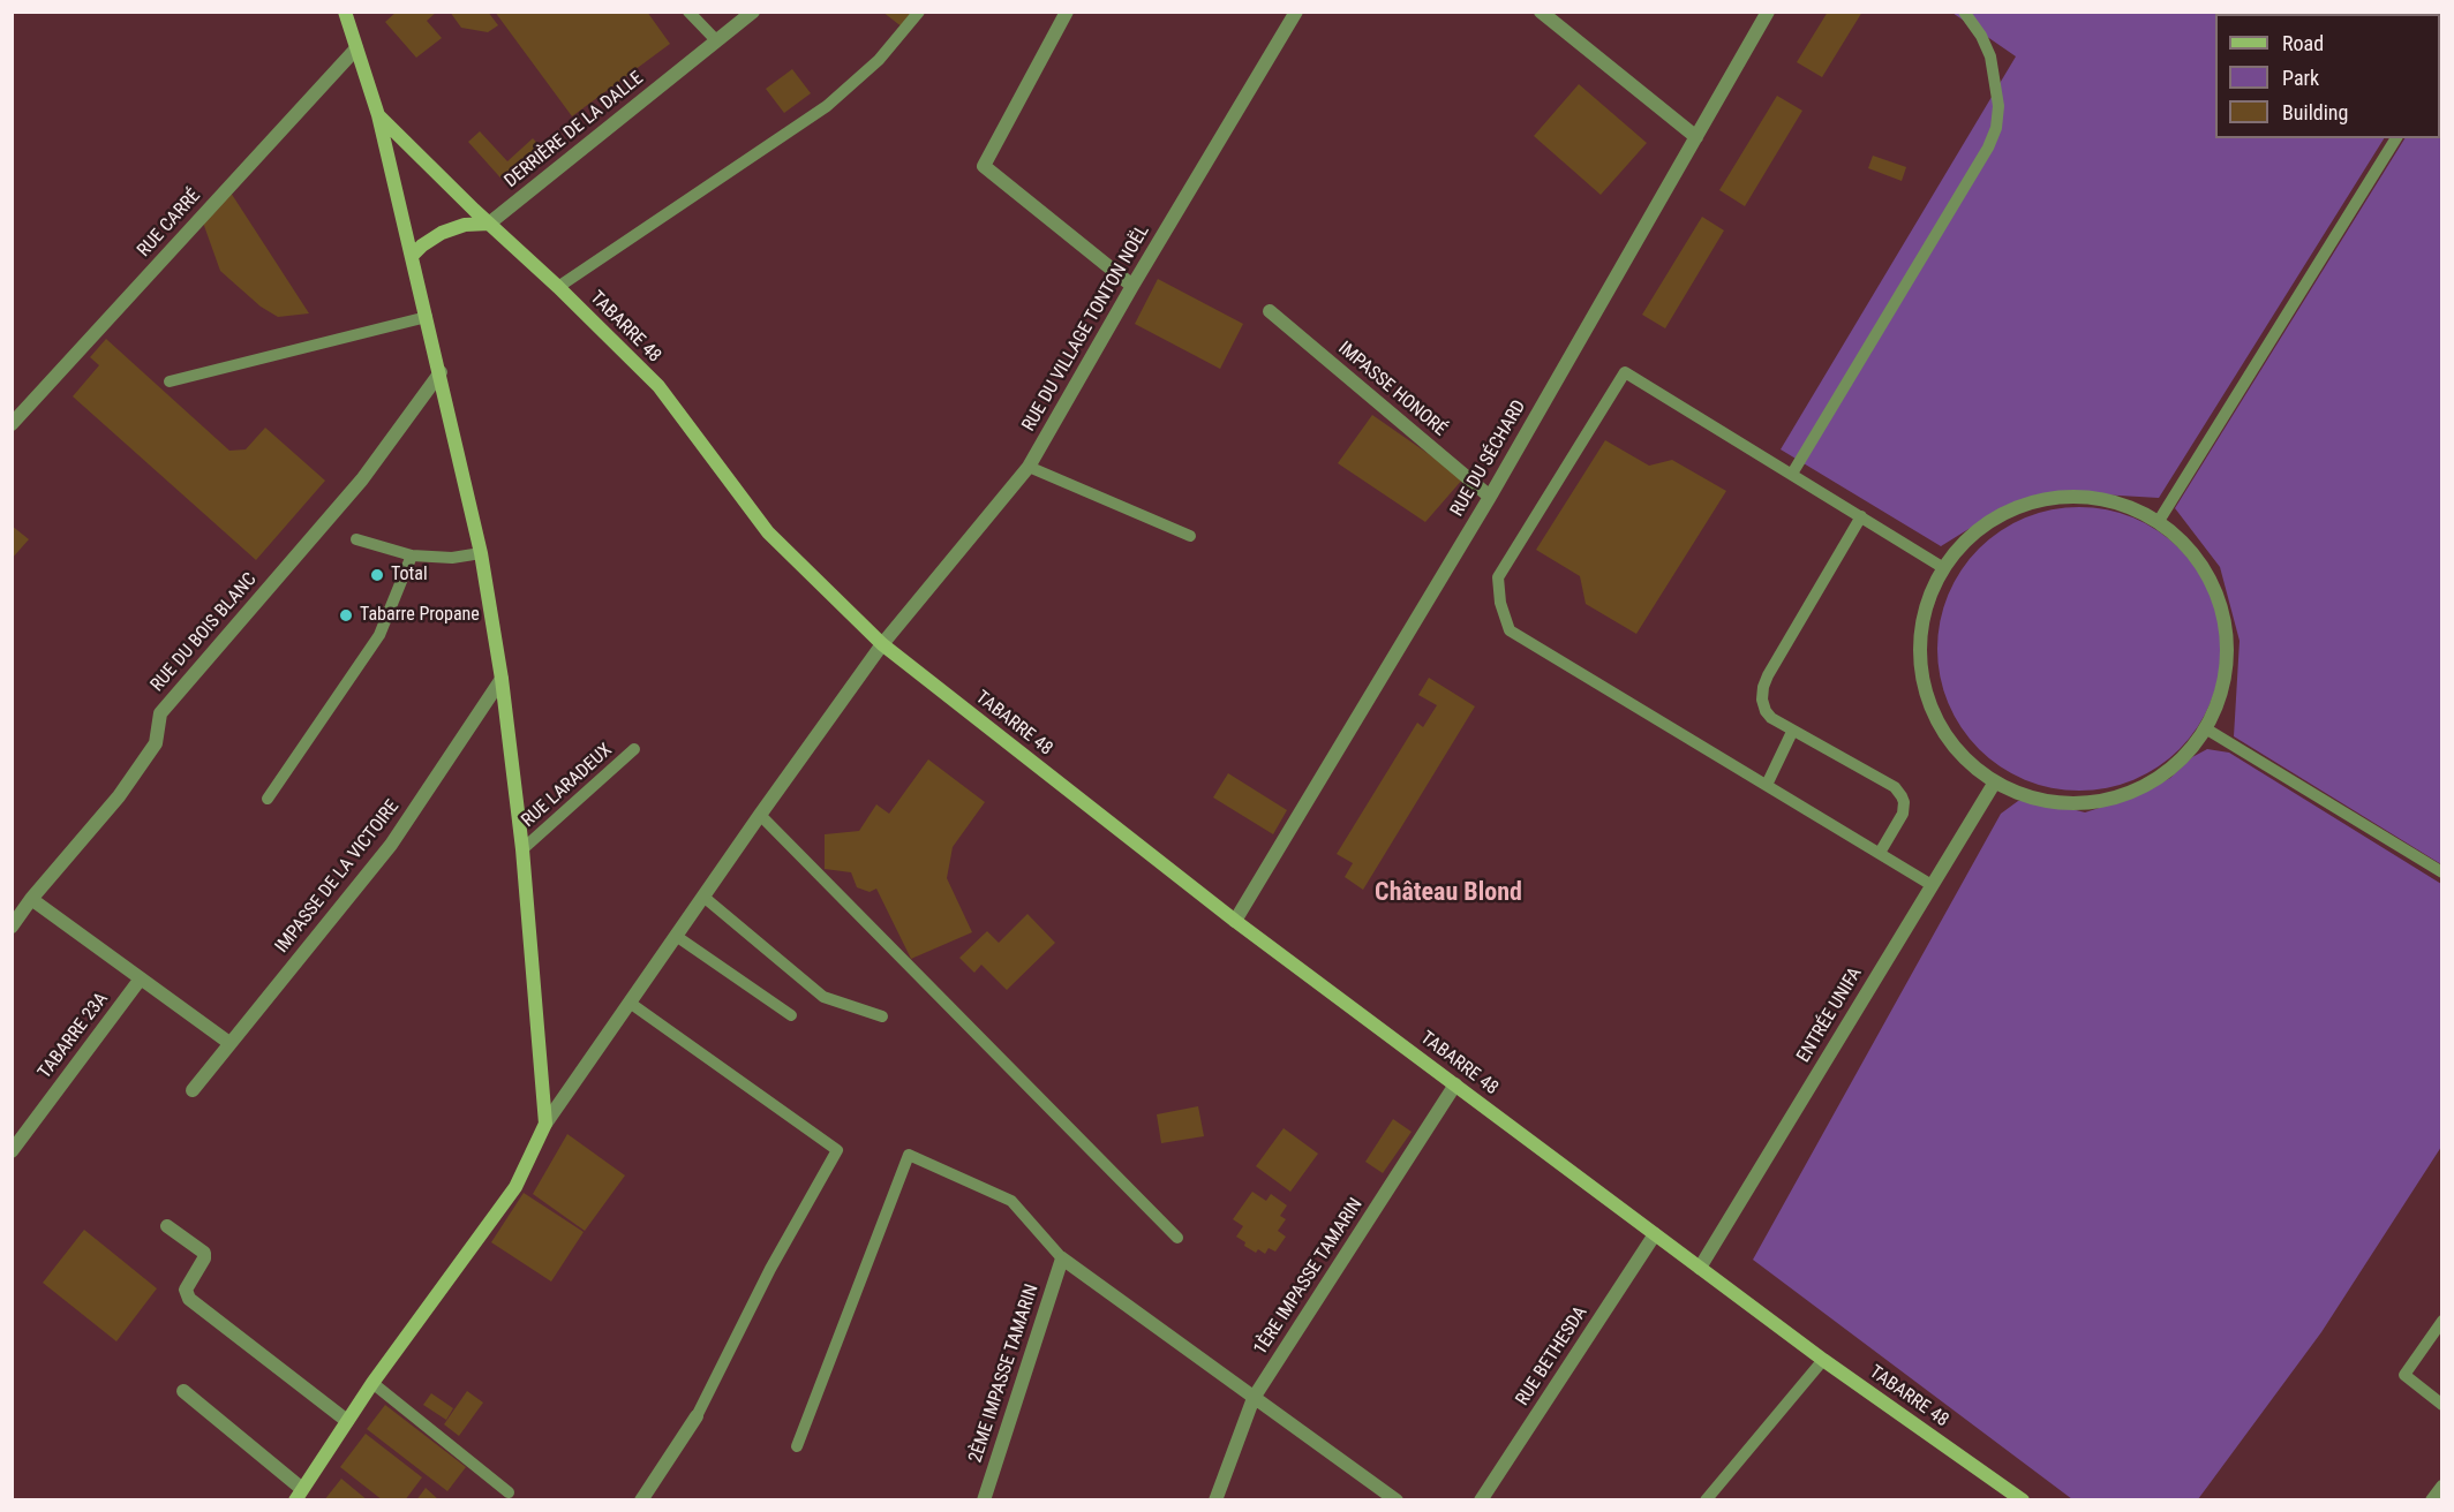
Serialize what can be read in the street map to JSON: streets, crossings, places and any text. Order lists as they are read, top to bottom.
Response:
{
  "streets": {
    "street": [
      "DERRIÈRE DE LA DALLE",
      "RUE CARRÉ",
      "TABARRE 48",
      "RUE DU VILLAGE TONTON NOËL",
      "IMPASSE HONORÉ",
      "RUE DU SÉCHARD",
      "RUE DU BOIS BLANC",
      "IMPASSE DE LA VICTOIRE",
      "ENTRÉE UNIFA",
      "TABARRE 23A",
      "1ÈRE IMPASSE TAMARIN",
      "RUE BETHESDA",
      "2ÈME IMPASSE TAMARIN"
    ],
    "lane": ["RUE LARADEUX"]
  },
  "crossings": [
    ["DERRIÈRE DE LA DALLE", "TABARRE 48"],
    ["TABARRE 48", "RUE DU VILLAGE TONTON NOËL"],
    ["TABARRE 48", "RUE DU SÉCHARD"],
    ["TABARRE 48", "ENTRÉE UNIFA"],
    ["TABARRE 48", "1ÈRE IMPASSE TAMARIN"],
    ["TABARRE 48", "RUE BETHESDA"],
    ["IMPASSE HONORÉ", "RUE DU SÉCHARD"]
  ],
  "districts": ["Château Blond"],
  "places": ["Total", "Tabarre Propane"],
  "legend": ["Road", "Park", "Building"]
}
